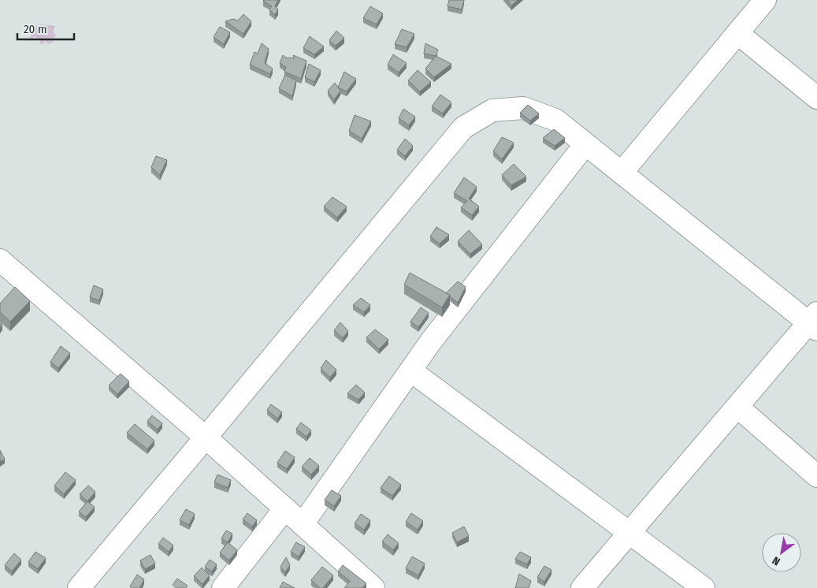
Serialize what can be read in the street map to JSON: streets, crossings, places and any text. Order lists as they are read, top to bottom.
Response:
{
  "scale_bar": "20 m",
  "north": "bottom left"
}
